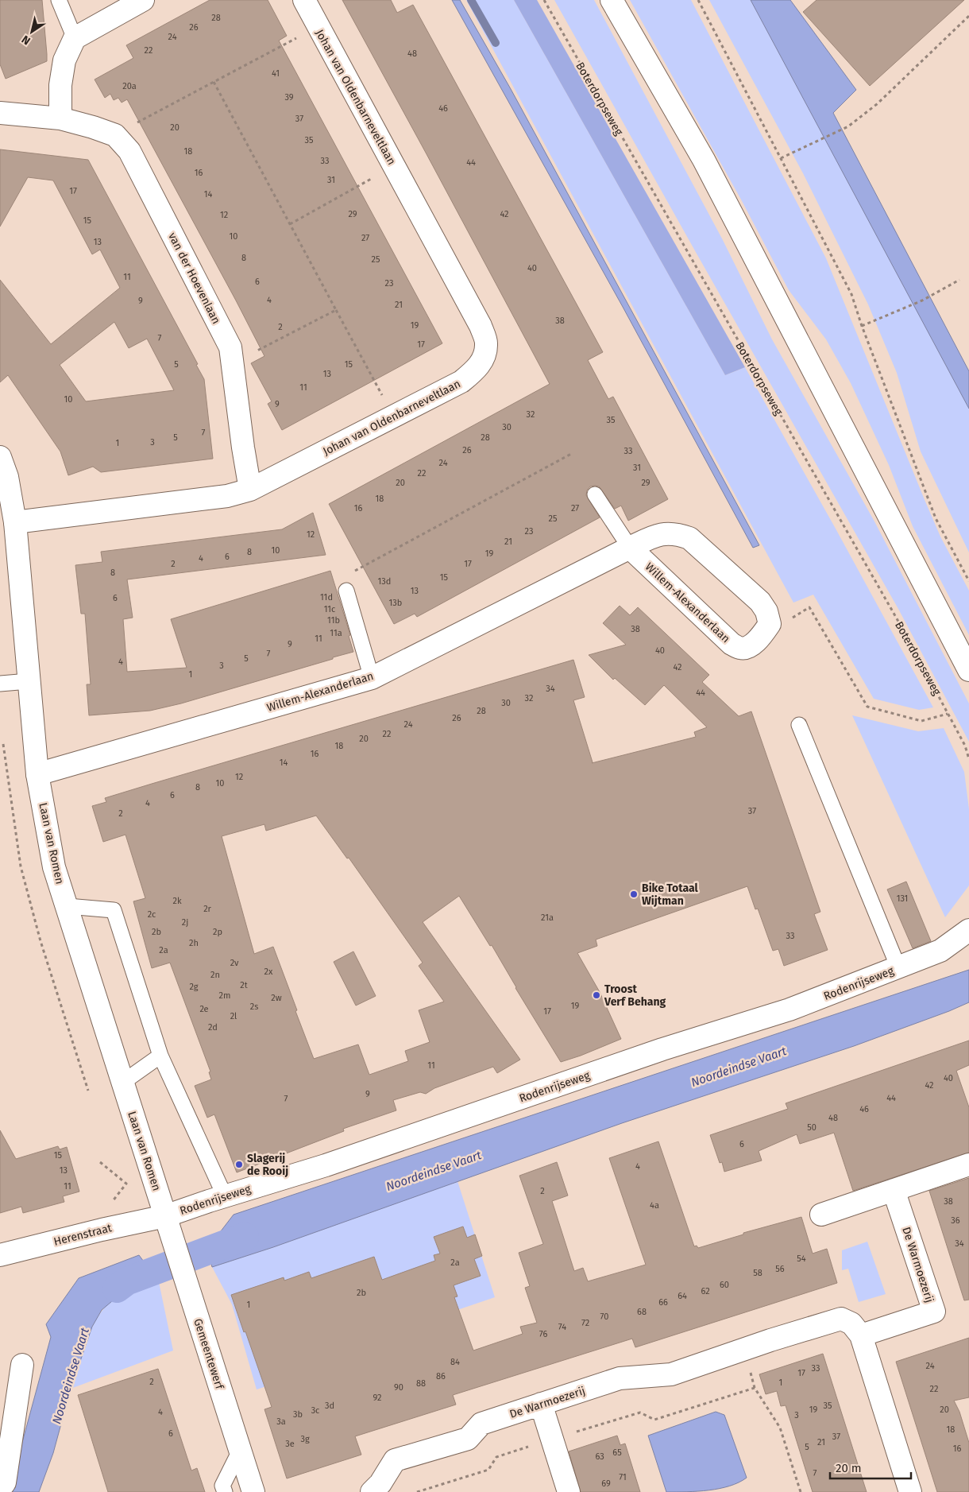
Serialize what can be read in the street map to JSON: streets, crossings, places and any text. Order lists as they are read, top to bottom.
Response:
{
  "streets": {
    "street": [
      "Johan van Oldenbarneveltlaan",
      "van der Hoevenlaan",
      "Willem-Alexanderlaan",
      "Laan van Romen",
      "Rodenrijseweg",
      "Herenstraat",
      "De Warmoezerij",
      "Gemeentewerf"
    ],
    "path": ["Boterdorpseweg"]
  },
  "crossings": [
    ["Johan van Oldenbarneveltlaan", "van der Hoevenlaan"],
    ["Johan van Oldenbarneveltlaan", "Laan van Romen"],
    ["Willem-Alexanderlaan", "Laan van Romen"],
    ["Laan van Romen", "Rodenrijseweg"],
    ["Laan van Romen", "Herenstraat"],
    ["Laan van Romen", "Gemeentewerf"],
    ["Rodenrijseweg", "Herenstraat"],
    ["Rodenrijseweg", "Gemeentewerf"],
    ["Herenstraat", "Gemeentewerf"]
  ],
  "water": ["Noordeindse Vaart"],
  "places": ["Bike Totaal Wijtman", "Troost Verf Behang", "Slagerij de Rooij"],
  "house_numbers": [
    "28",
    "26",
    "24",
    "22",
    "48",
    "41",
    "20a",
    "39",
    "46",
    "37",
    "20",
    "35",
    "18",
    "33",
    "44",
    "16",
    "31",
    "17",
    "14",
    "29",
    "42",
    "12",
    "15",
    "10",
    "27",
    "13",
    "8",
    "25",
    "40",
    "11",
    "6",
    "23",
    "4",
    "9",
    "21",
    "38",
    "19",
    "2",
    "7",
    "17",
    "5",
    "15",
    "13",
    "11",
    "10",
    "9",
    "32",
    "35",
    "30",
    "7",
    "5",
    "28",
    "3",
    "1",
    "26",
    "33",
    "24",
    "31",
    "22",
    "20",
    "29",
    "18",
    "16",
    "27",
    "25",
    "23",
    "12",
    "21",
    "10",
    "8",
    "19",
    "6",
    "4",
    "2",
    "17",
    "8",
    "15",
    "13d",
    "13",
    "11d",
    "6",
    "13b",
    "11c",
    "11b",
    "38",
    "11a",
    "11",
    "9",
    "40",
    "7",
    "5",
    "4",
    "3",
    "42",
    "1",
    "34",
    "44",
    "32",
    "30",
    "28",
    "26",
    "24",
    "22",
    "20",
    "18",
    "16",
    "14",
    "12",
    "10",
    "8",
    "6",
    "4",
    "37",
    "2",
    "131",
    "2k",
    "2r",
    "2c",
    "21a",
    "2j",
    "2b",
    "2p",
    "33",
    "2h",
    "2a",
    "2v",
    "2x",
    "2n",
    "2t",
    "2g",
    "2m",
    "2w",
    "19",
    "2s",
    "2e",
    "17",
    "2l",
    "2d",
    "11",
    "40",
    "42",
    "9",
    "44",
    "7",
    "46",
    "48",
    "50",
    "6",
    "15",
    "4",
    "13",
    "11",
    "2",
    "38",
    "4a",
    "36",
    "34",
    "54",
    "2a",
    "56",
    "58",
    "60",
    "62",
    "2b",
    "64",
    "66",
    "1",
    "68",
    "70",
    "72",
    "74",
    "76",
    "84",
    "24",
    "33",
    "17",
    "86",
    "2",
    "1",
    "88",
    "90",
    "22",
    "92",
    "3d",
    "35",
    "19",
    "20",
    "3c",
    "4",
    "3b",
    "3",
    "3a",
    "18",
    "6",
    "37",
    "3g",
    "21",
    "3e",
    "5",
    "16",
    "65",
    "63",
    "7",
    "71",
    "69"
  ],
  "scale_bar": "20 m",
  "north": "bottom left"
}
